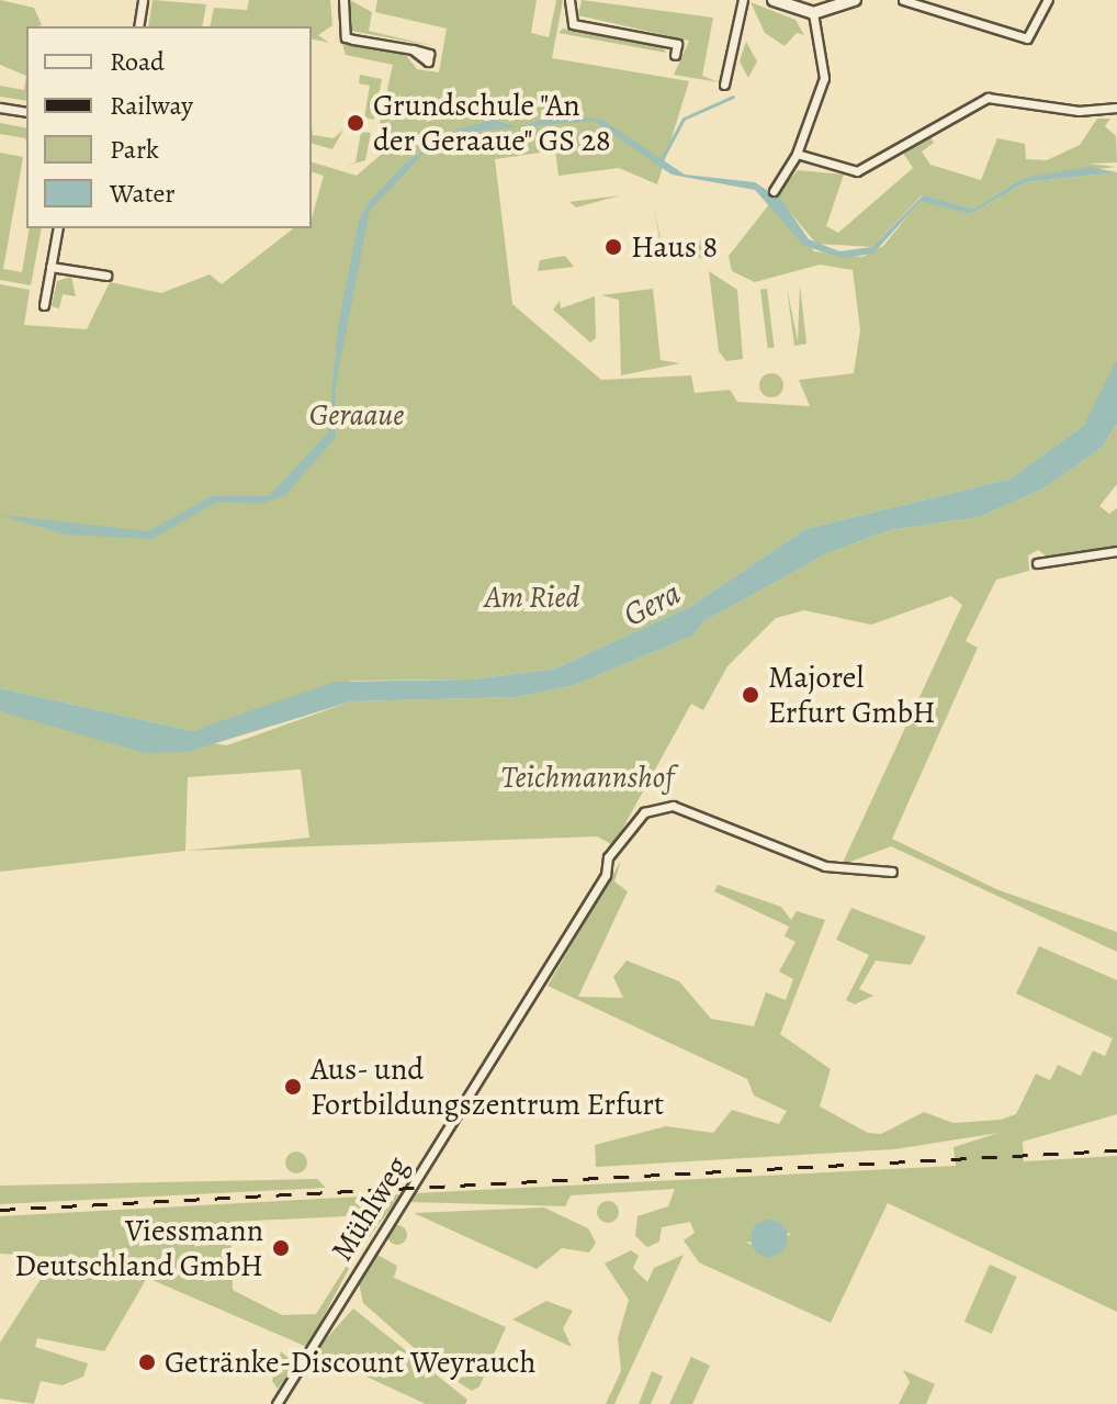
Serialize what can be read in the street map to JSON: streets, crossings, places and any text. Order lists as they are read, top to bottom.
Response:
{
  "streets": {
    "street": ["Mühlweg"]
  },
  "water": ["Gera"],
  "parks": ["Geraaue", "Am Ried", "Teichmannshof"],
  "places": [
    "Grundschule \"An der Geraaue\" GS 28",
    "Haus 8",
    "Majorel Erfurt GmbH",
    "Aus- und Fortbildungszentrum Erfurt",
    "Viessmann Deutschland GmbH",
    "Getränke-Discount Weyrauch"
  ],
  "legend": [
    "Road",
    "Railway",
    "Park",
    "Water"
  ]
}
